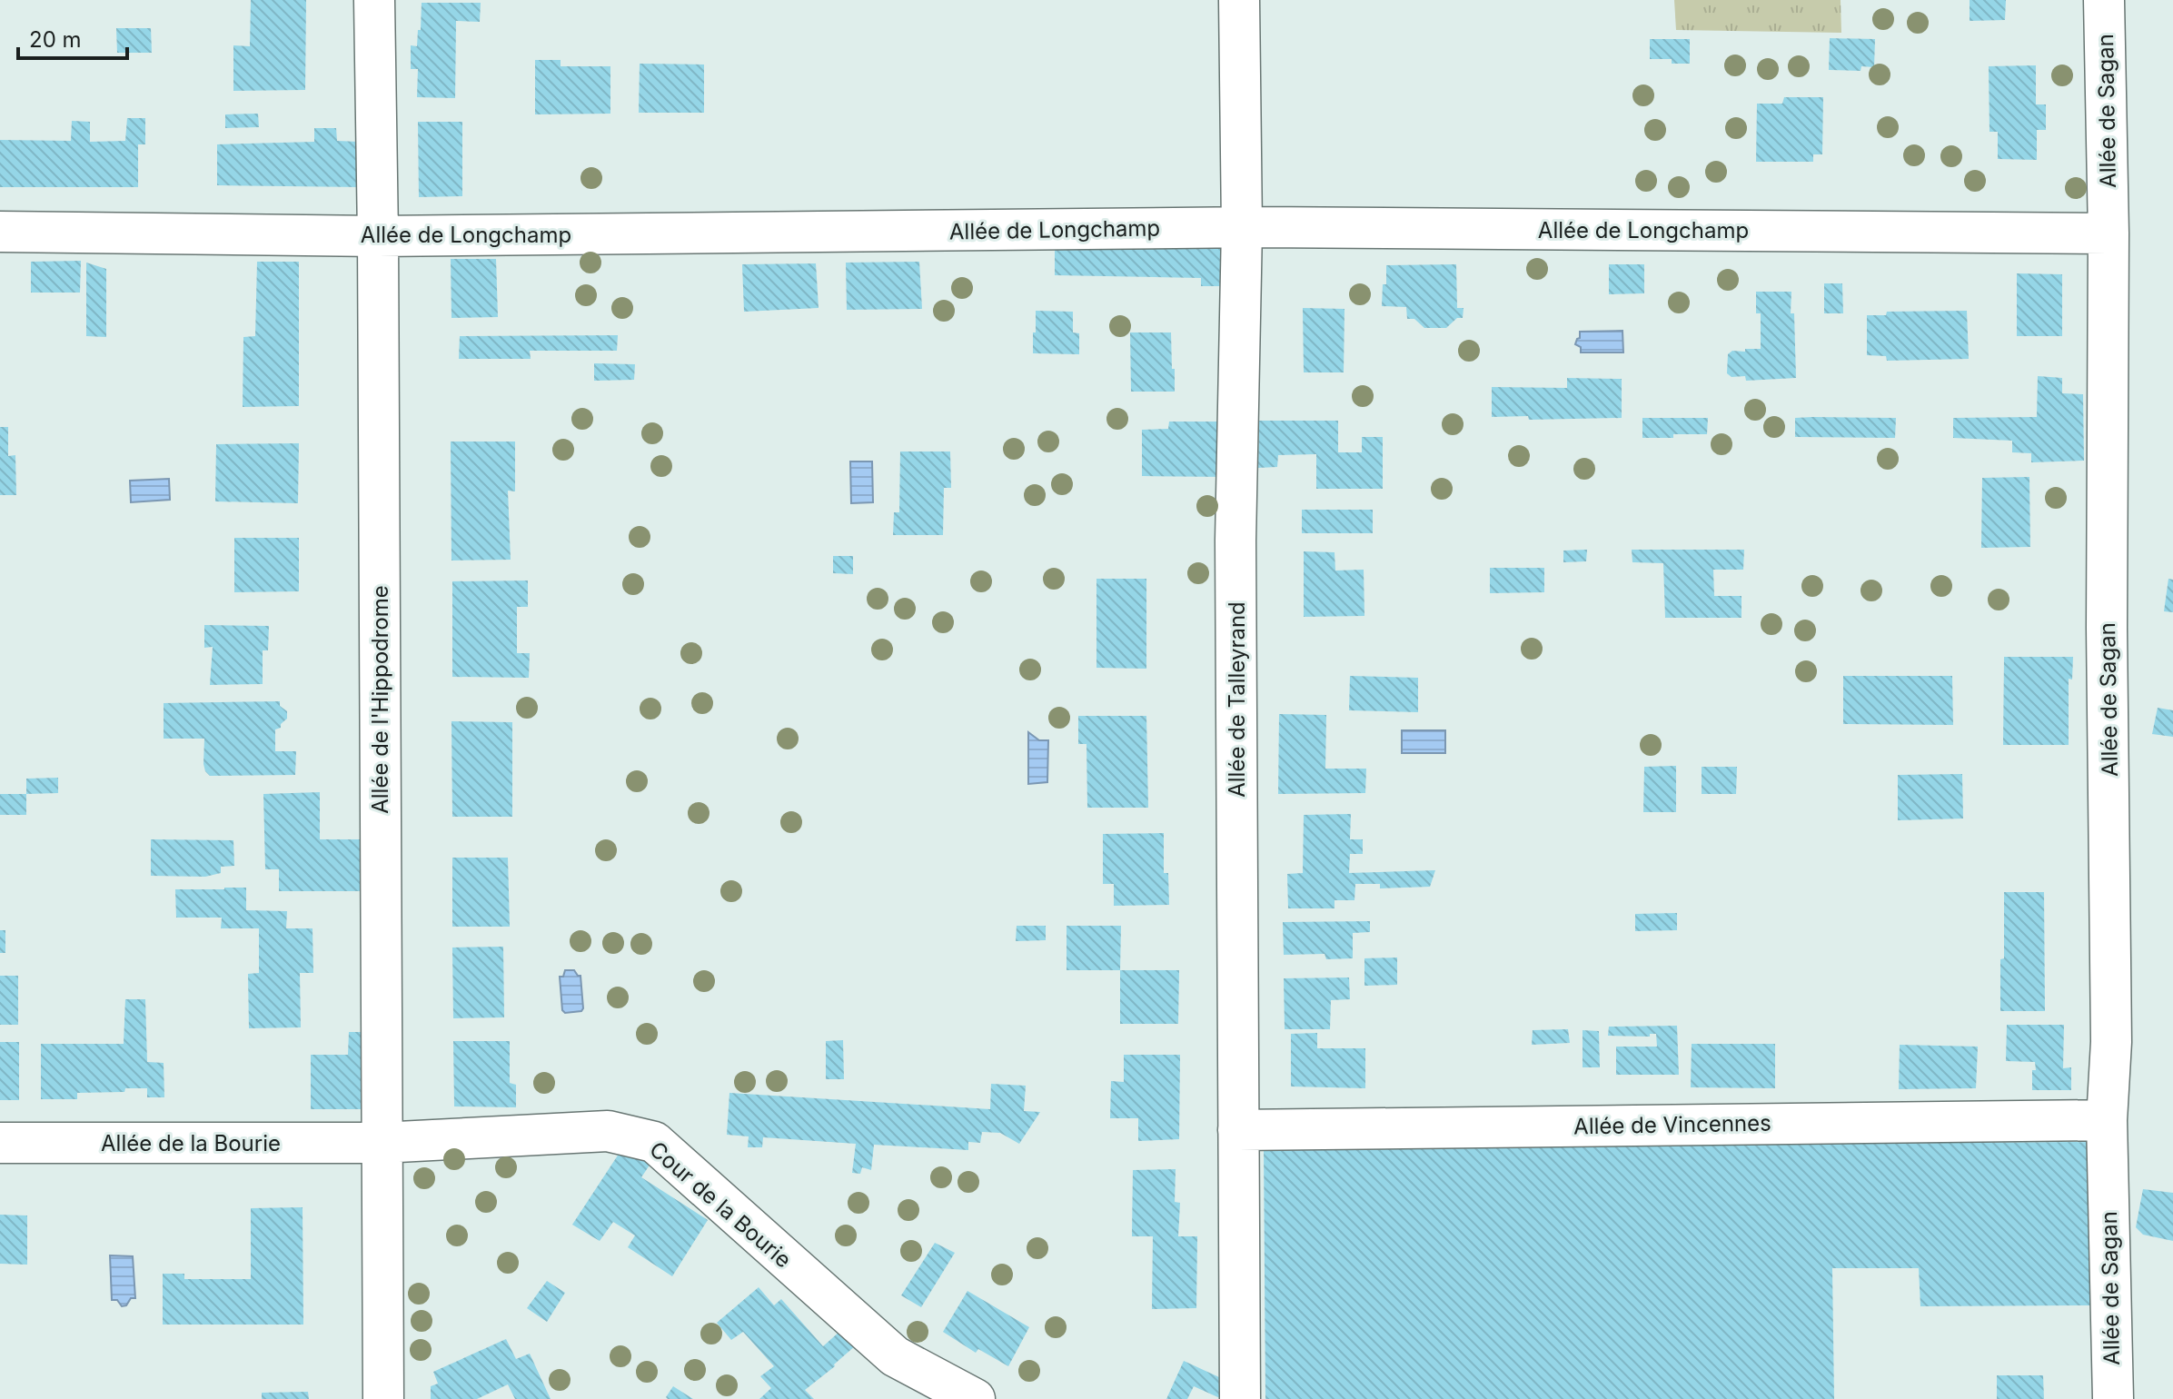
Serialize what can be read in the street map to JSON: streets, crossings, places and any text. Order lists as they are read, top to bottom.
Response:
{
  "streets": {
    "street": [
      "Allée de Sagan",
      "Allée de Longchamp",
      "Allée de l'Hippodrome",
      "Allée de Talleyrand",
      "Allée de Vincennes",
      "Allée de la Bourie",
      "Cour de la Bourie"
    ]
  },
  "crossings": [
    ["Allée de Sagan", "Allée de Longchamp"],
    ["Allée de Sagan", "Allée de Vincennes"],
    ["Allée de Longchamp", "Allée de l'Hippodrome"],
    ["Allée de Longchamp", "Allée de Talleyrand"],
    ["Allée de l'Hippodrome", "Allée de la Bourie"],
    ["Allée de l'Hippodrome", "Cour de la Bourie"],
    ["Allée de Talleyrand", "Allée de Vincennes"],
    ["Allée de la Bourie", "Cour de la Bourie"]
  ],
  "scale_bar": "20 m"
}
